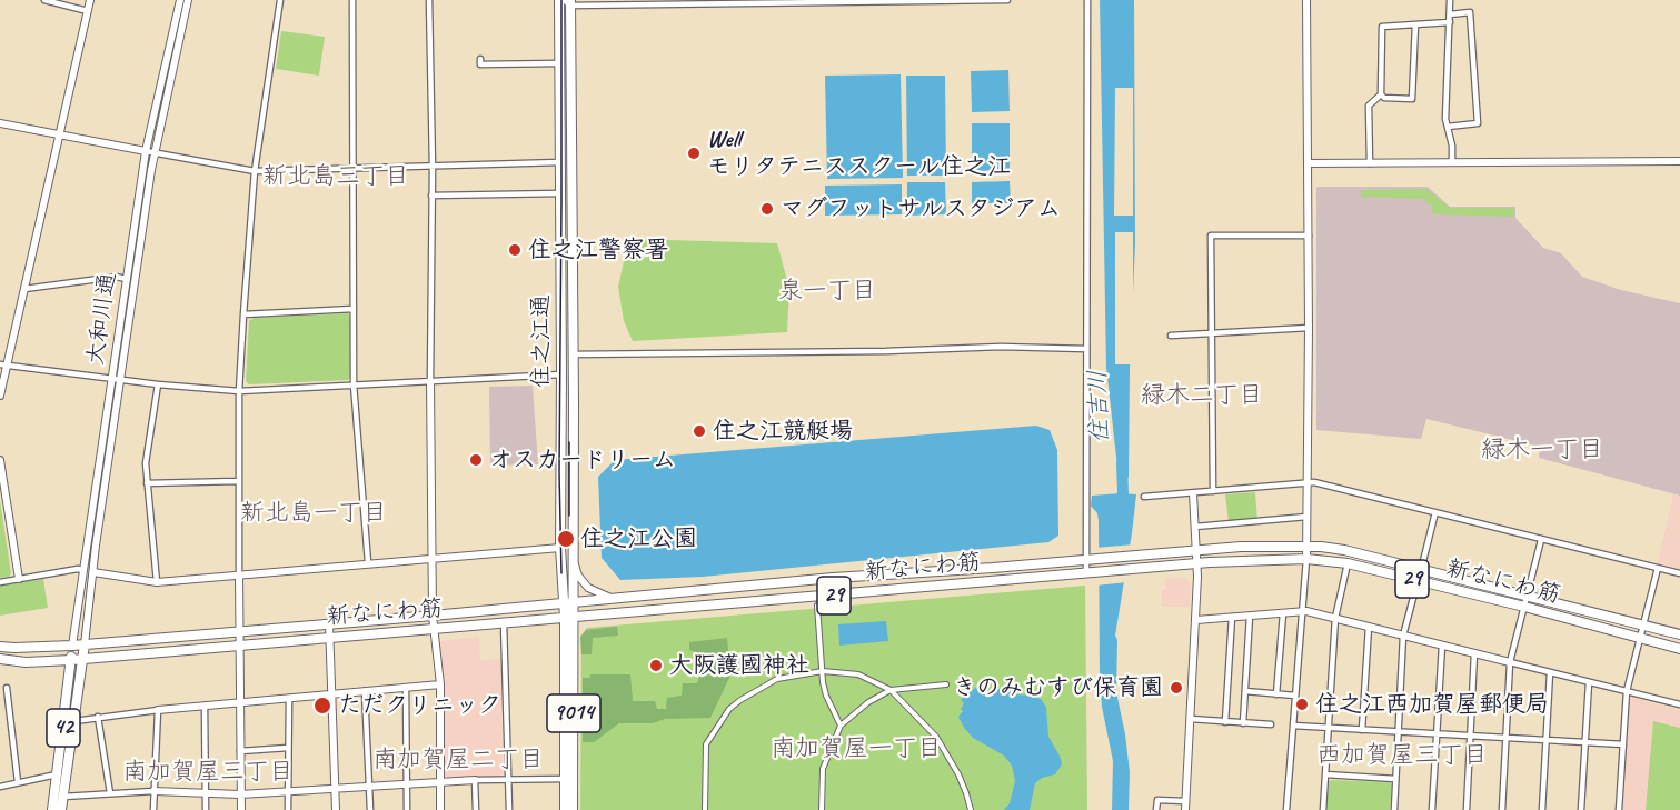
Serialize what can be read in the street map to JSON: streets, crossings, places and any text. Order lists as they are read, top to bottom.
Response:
{
  "streets": {
    "main road": [
      "住之江通",
      "新なにわ筋",
      "29",
      "9014",
      "42"
    ],
    "street": ["大和川通"]
  },
  "crossings": [
    ["大和川通", "新なにわ筋"],
    ["大和川通", "42"],
    ["住之江通", "新なにわ筋"],
    ["住之江通", "9014"],
    ["新なにわ筋", "9014"],
    ["新なにわ筋", "42"]
  ],
  "districts": [
    "新北島三丁目",
    "泉一丁目",
    "緑木二丁目",
    "緑木一丁目",
    "新北島一丁目",
    "南加賀屋一丁目",
    "西加賀屋三丁目",
    "南加賀屋二丁目",
    "南加賀屋三丁目"
  ],
  "water": ["住吉川"],
  "places": [
    "Well モリタテニススクール住之江",
    "マグフットサルスタジアム",
    "住之江警察署",
    "住之江競艇場",
    "オスカードリーム",
    "住之江公園",
    "大阪護國神社",
    "きのみむすび保育園",
    "住之江西加賀屋郵便局",
    "ただクリニック"
  ]
}
